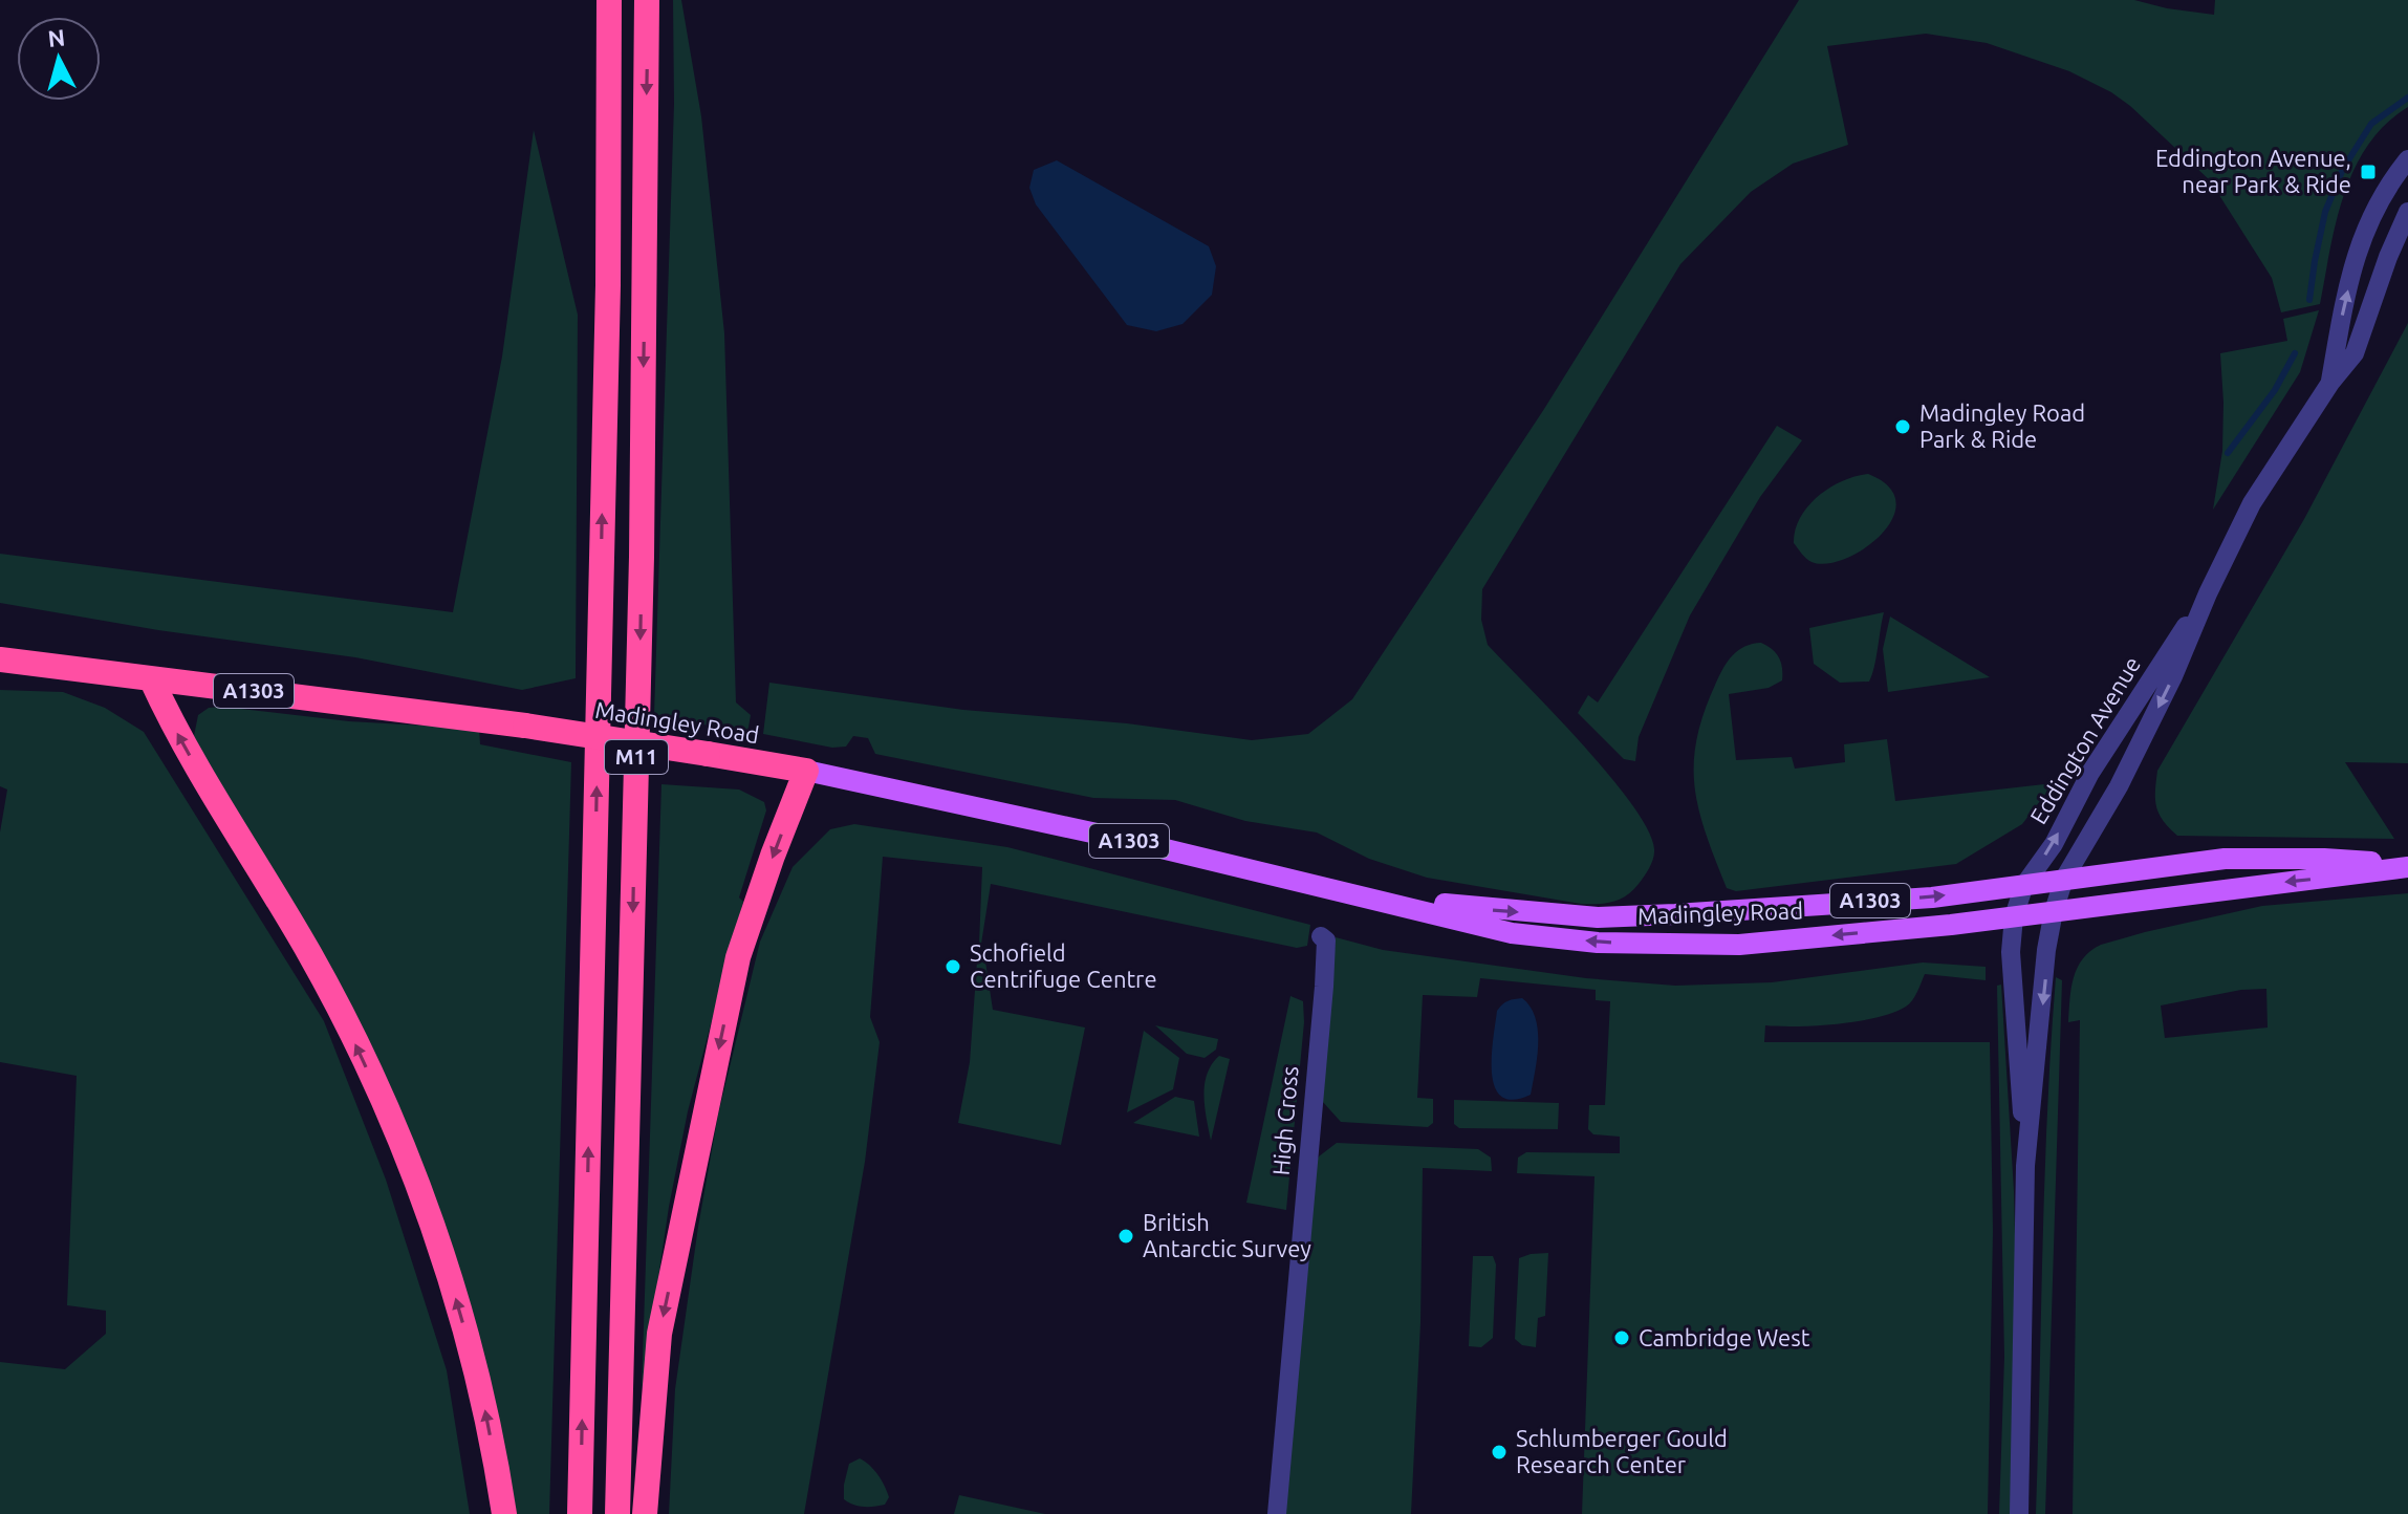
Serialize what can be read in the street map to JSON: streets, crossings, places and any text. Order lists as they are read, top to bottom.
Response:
{
  "streets": {
    "highway": ["A1303", "Madingley Road", "M11"],
    "street": ["Eddington Avenue", "High Cross"]
  },
  "crossings": [
    ["Madingley Road", "Eddington Avenue"]
  ],
  "places": {
    "transit": ["Eddington Avenue, near Park & Ride"],
    "other": [
      "Madingley Road Park & Ride",
      "Schofield Centrifuge Centre",
      "British Antarctic Survey",
      "Cambridge West",
      "Schlumberger Gould Research Center"
    ]
  },
  "north": "top"
}
